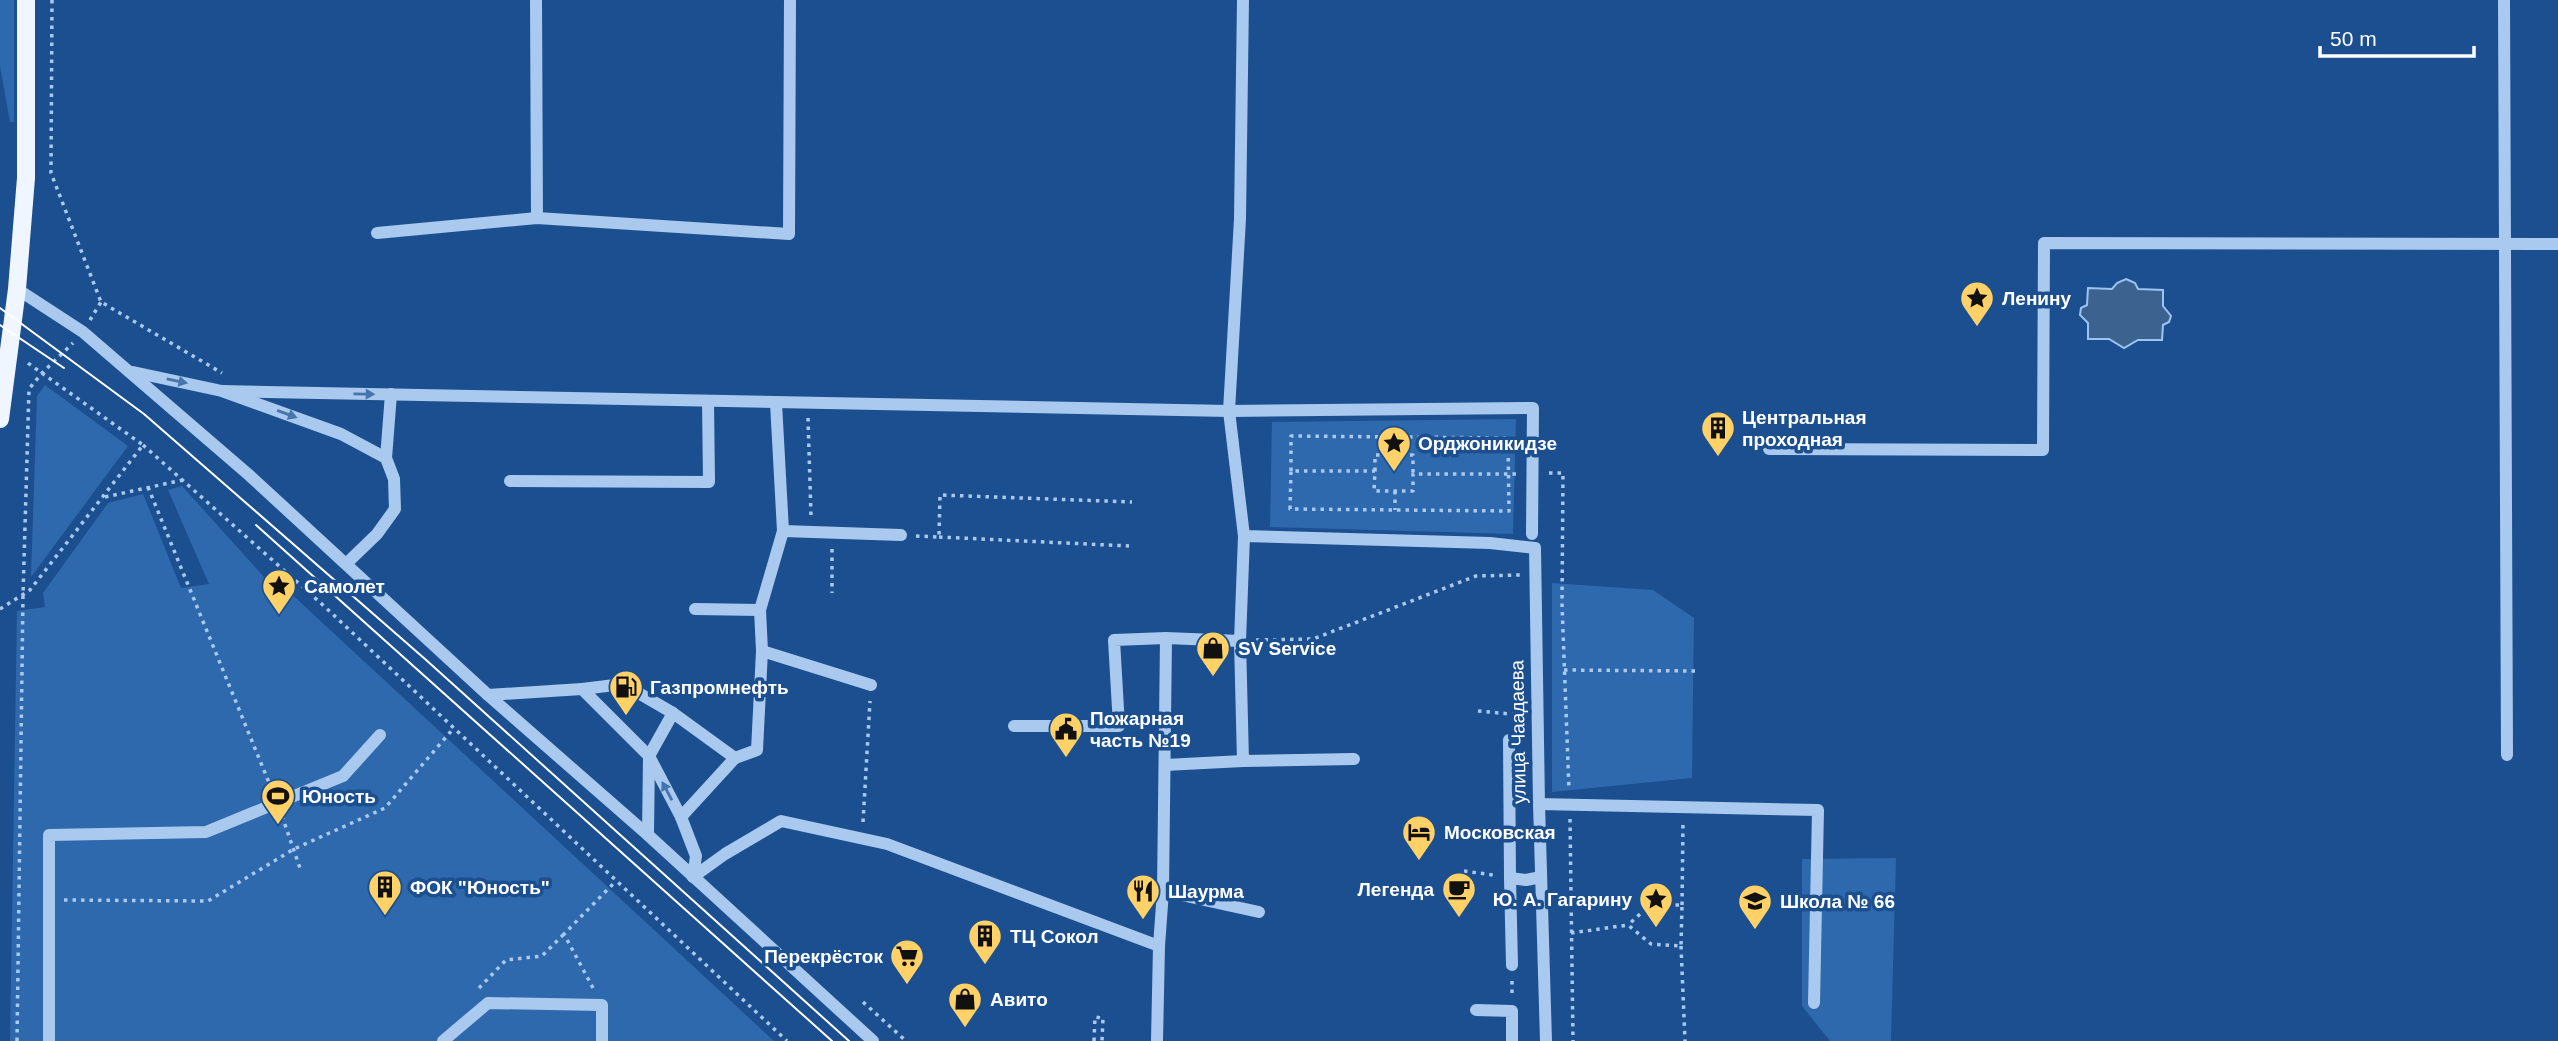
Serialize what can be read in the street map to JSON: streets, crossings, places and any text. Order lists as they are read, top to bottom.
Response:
{
  "streets": {
    "street": ["улица Чаадаева"]
  },
  "places": {
    "place": [
      "Ленину",
      "Орджоникидзе",
      "Самолет",
      "Ю. А. Гагарину"
    ],
    "building": ["Центральная проходная", "ФОК \"Юность\"", "ТЦ Сокол"],
    "shop": ["SV Service", "Авито"],
    "fuel station": ["Газпромнефть"],
    "public building": ["Пожарная часть №19"],
    "sports": ["Юность"],
    "hotel": ["Московская"],
    "cafe": ["Легенда"],
    "restaurant": ["Шаурма"],
    "school or university": ["Школа № 66"],
    "supermarket": ["Перекрёсток"]
  },
  "scale_bar": "50 m"
}
